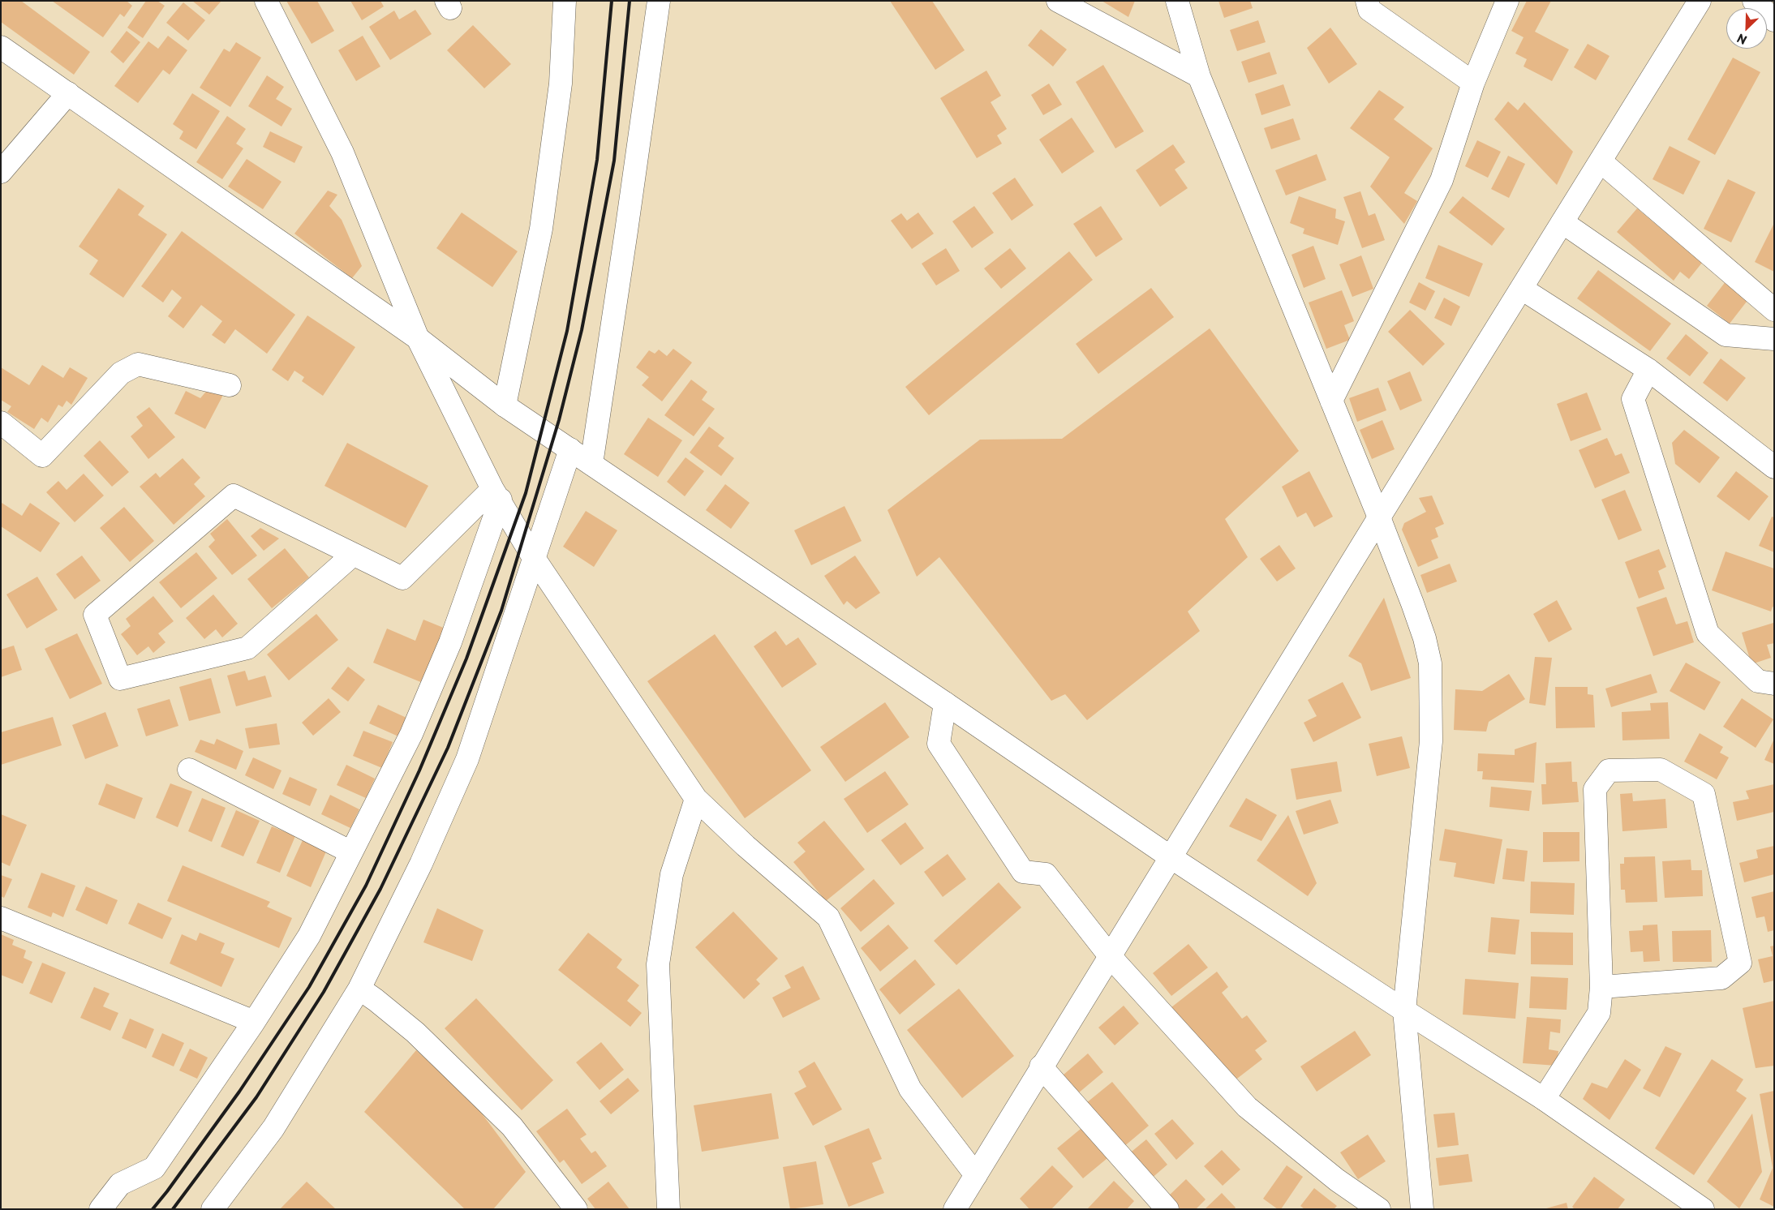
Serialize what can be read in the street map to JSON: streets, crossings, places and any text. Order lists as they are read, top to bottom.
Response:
{
  "north": "bottom left"
}
